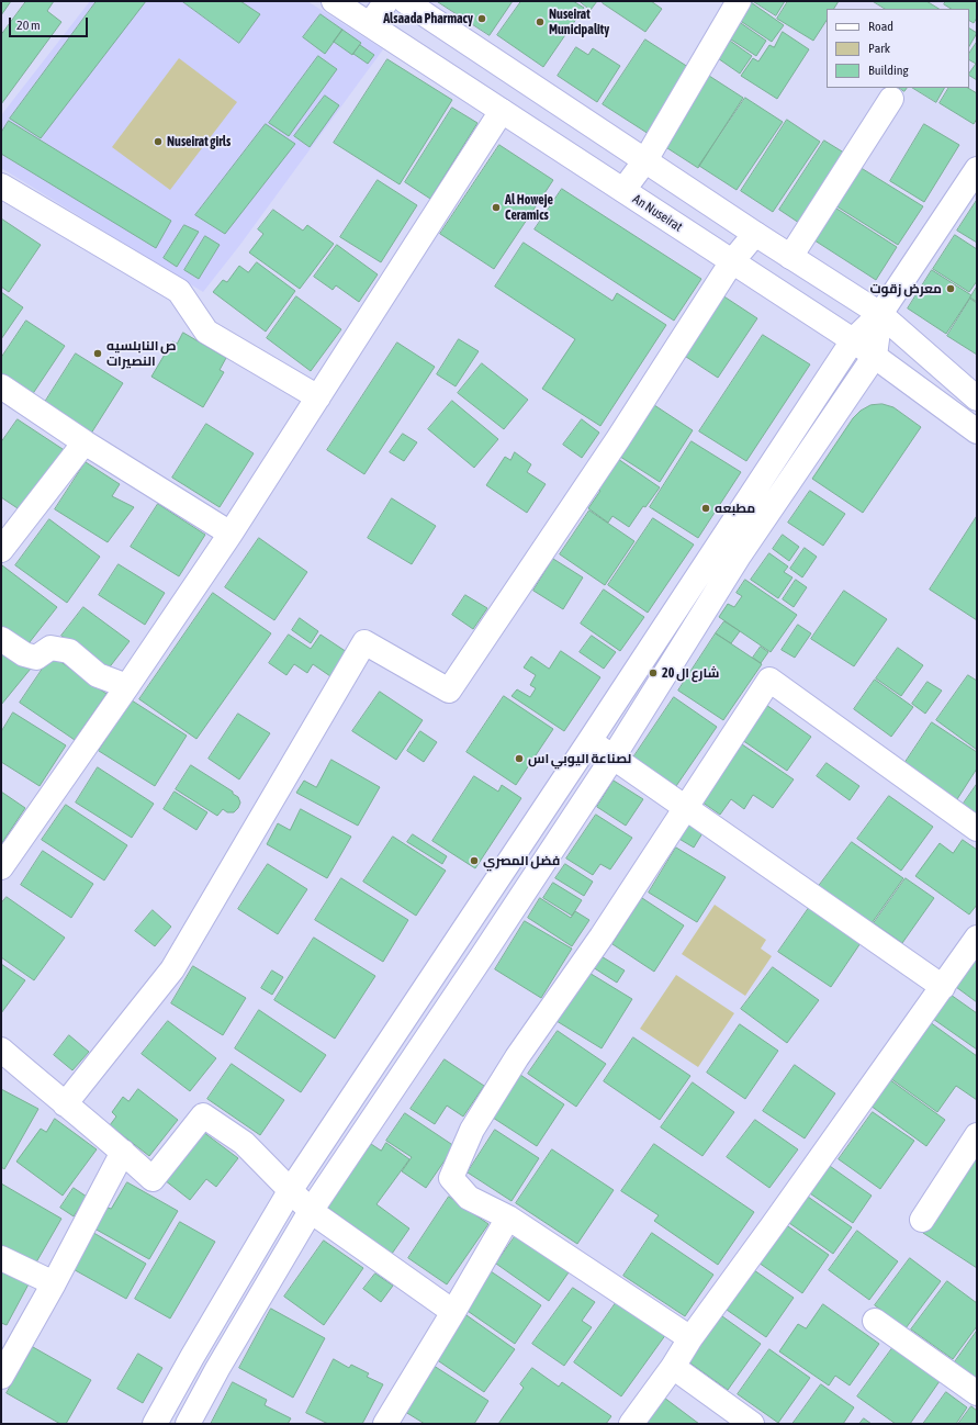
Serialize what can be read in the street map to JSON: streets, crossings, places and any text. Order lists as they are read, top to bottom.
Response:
{
  "streets": {
    "street": ["An Nuseirat"]
  },
  "places": [
    "Alsaada Pharmacy",
    "Nuseirat Municipality",
    "Nuseirat girls",
    "Al Howeje Ceramics",
    "معرض زقوت",
    "ص النابلسيه النصيرات",
    "مطبعه",
    "شارع ال 20",
    "لصناعة اليوبي اس",
    "فضل المصري"
  ],
  "legend": ["Road", "Park", "Building"],
  "scale_bar": "20 m"
}
